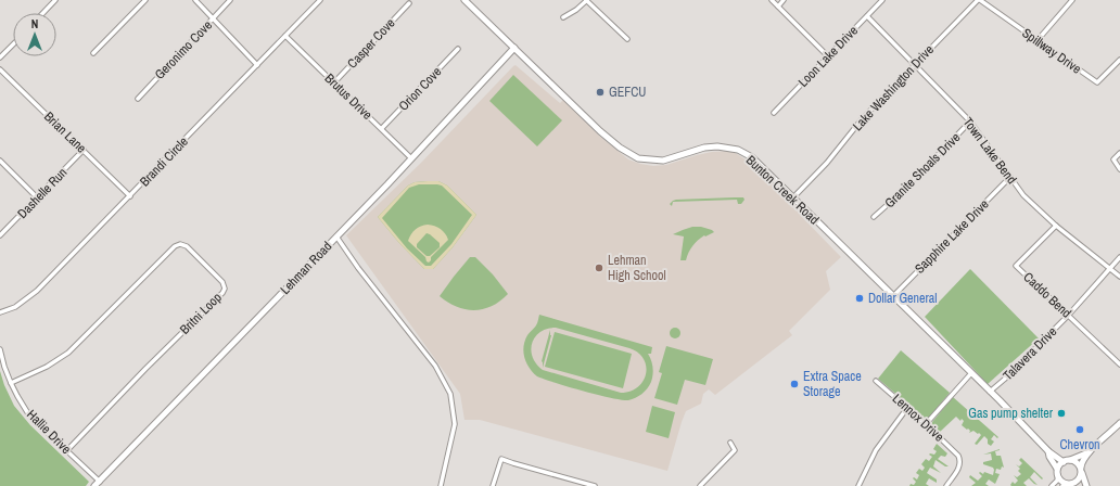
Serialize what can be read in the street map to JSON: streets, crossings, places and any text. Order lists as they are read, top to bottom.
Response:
{
  "streets": {
    "street": [
      "Casper Cove",
      "Geronimo Cove",
      "Spillway Drive",
      "Loon Lake Drive",
      "Lake Washington Drive",
      "Orion Cove",
      "Brutus Drive",
      "Brian Lane",
      "Town Lake Bend",
      "Brandi Circle",
      "Granite Shoals Drive",
      "Bunton Creek Road",
      "Dashelle Run",
      "Sapphire Lake Drive",
      "Lehman Road",
      "Caddo Bend",
      "Britni Loop",
      "Talavera Drive",
      "Lennox Drive",
      "Hallie Drive"
    ]
  },
  "crossings": [
    ["Casper Cove", "Brutus Drive"],
    ["Spillway Drive", "Lake Washington Drive"],
    ["Loon Lake Drive", "Town Lake Bend"],
    ["Lake Washington Drive", "Town Lake Bend"],
    ["Lake Washington Drive", "Bunton Creek Road"],
    ["Orion Cove", "Brutus Drive"],
    ["Brutus Drive", "Brandi Circle"],
    ["Brutus Drive", "Lehman Road"],
    ["Brian Lane", "Brandi Circle"],
    ["Brian Lane", "Dashelle Run"],
    ["Town Lake Bend", "Granite Shoals Drive"],
    ["Town Lake Bend", "Sapphire Lake Drive"],
    ["Town Lake Bend", "Caddo Bend"],
    ["Town Lake Bend", "Talavera Drive"],
    ["Bunton Creek Road", "Sapphire Lake Drive"],
    ["Bunton Creek Road", "Lehman Road"],
    ["Bunton Creek Road", "Talavera Drive"],
    ["Lehman Road", "Hallie Drive"],
    ["Caddo Bend", "Talavera Drive"],
    ["Britni Loop", "Hallie Drive"]
  ],
  "places": [
    "GEFCU",
    "Lehman High School",
    "Dollar General",
    "Extra Space Storage",
    "Gas pump shelter",
    "Chevron"
  ],
  "north": "top"
}
